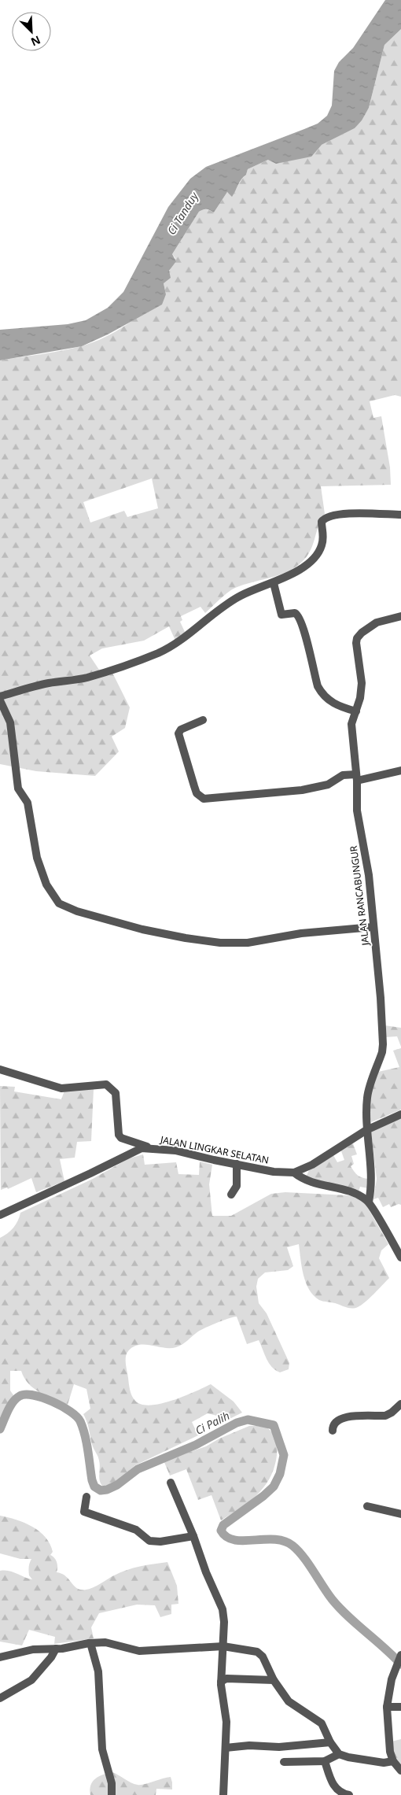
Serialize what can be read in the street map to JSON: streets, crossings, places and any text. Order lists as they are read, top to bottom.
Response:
{
  "streets": {
    "street": ["JALAN RANCABUNGUR", "JALAN LINGKAR SELATAN"]
  },
  "crossings": [
    ["JALAN RANCABUNGUR", "JALAN LINGKAR SELATAN"]
  ],
  "water": ["Ci Tanduy", "Ci Palih"],
  "north": "bottom right"
}
